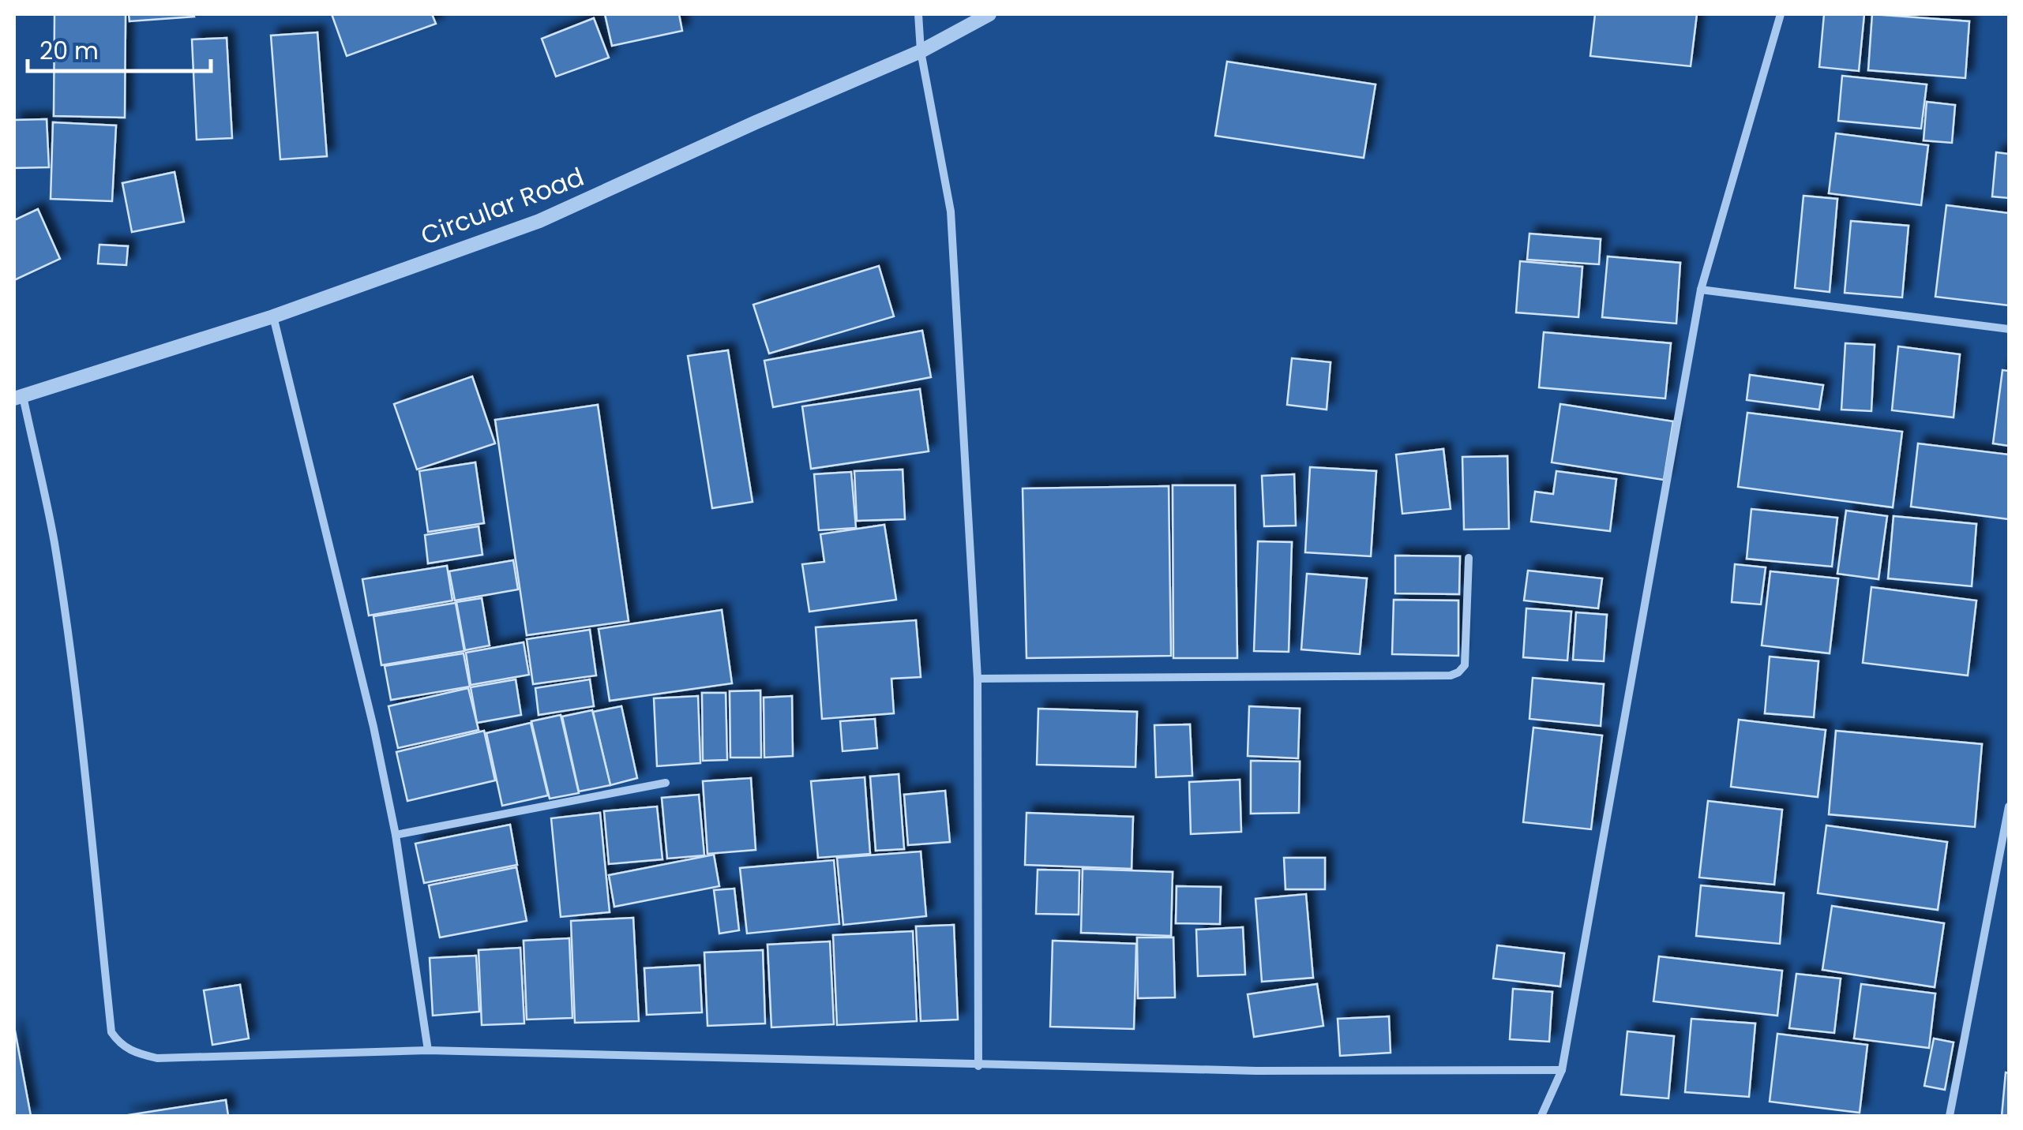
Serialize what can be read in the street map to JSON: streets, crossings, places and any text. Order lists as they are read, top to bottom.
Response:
{
  "streets": {
    "street": ["Circular Road"]
  },
  "scale_bar": "20 m"
}
